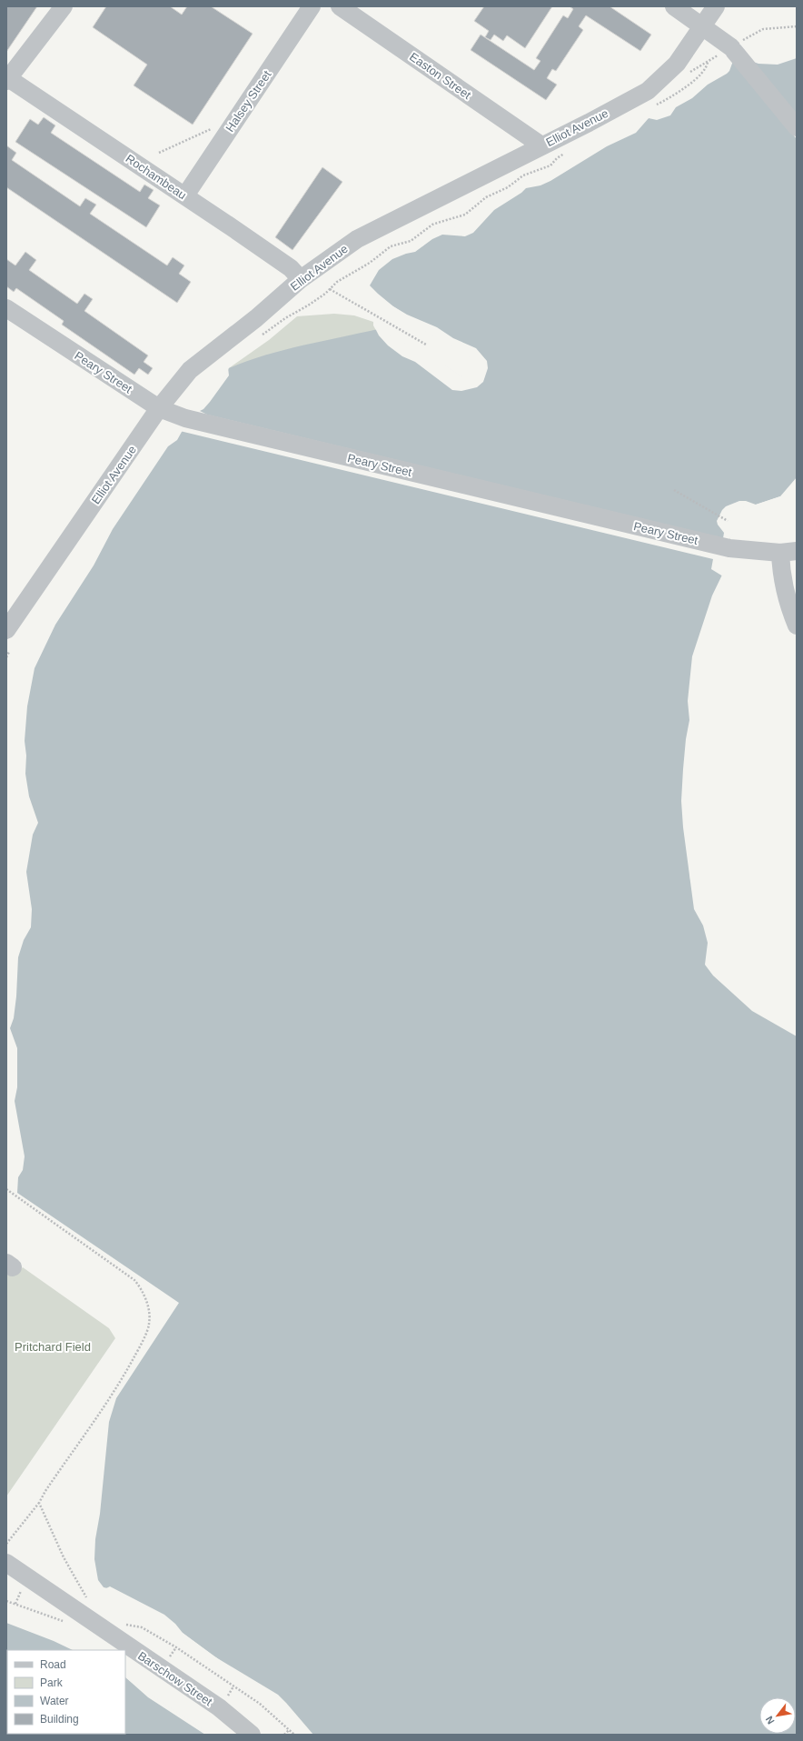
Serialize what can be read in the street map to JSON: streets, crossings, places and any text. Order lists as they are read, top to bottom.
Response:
{
  "streets": {
    "street": [
      "Easton Street",
      "Halsey Street",
      "Elliot Avenue",
      "Rochambeau",
      "Peary Street",
      "Barschow Street"
    ]
  },
  "crossings": [
    ["Easton Street", "Elliot Avenue"],
    ["Halsey Street", "Rochambeau"],
    ["Elliot Avenue", "Rochambeau"],
    ["Elliot Avenue", "Peary Street"]
  ],
  "parks": ["Pritchard Field"],
  "legend": [
    "Road",
    "Park",
    "Water",
    "Building"
  ],
  "north": "bottom left"
}
